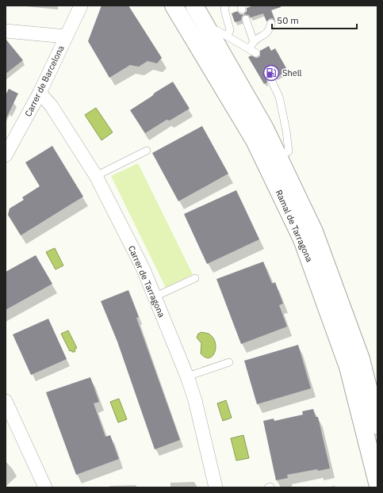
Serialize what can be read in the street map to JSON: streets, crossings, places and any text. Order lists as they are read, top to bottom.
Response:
{
  "streets": {
    "main road": ["Ramal de Tarragona"],
    "street": ["Carrer de Barcelona", "Carrer de Tarragona"]
  },
  "crossings": [
    ["Carrer de Barcelona", "Carrer de Tarragona"]
  ],
  "places": {
    "fuel station": ["Shell"]
  },
  "scale_bar": "50 m"
}
